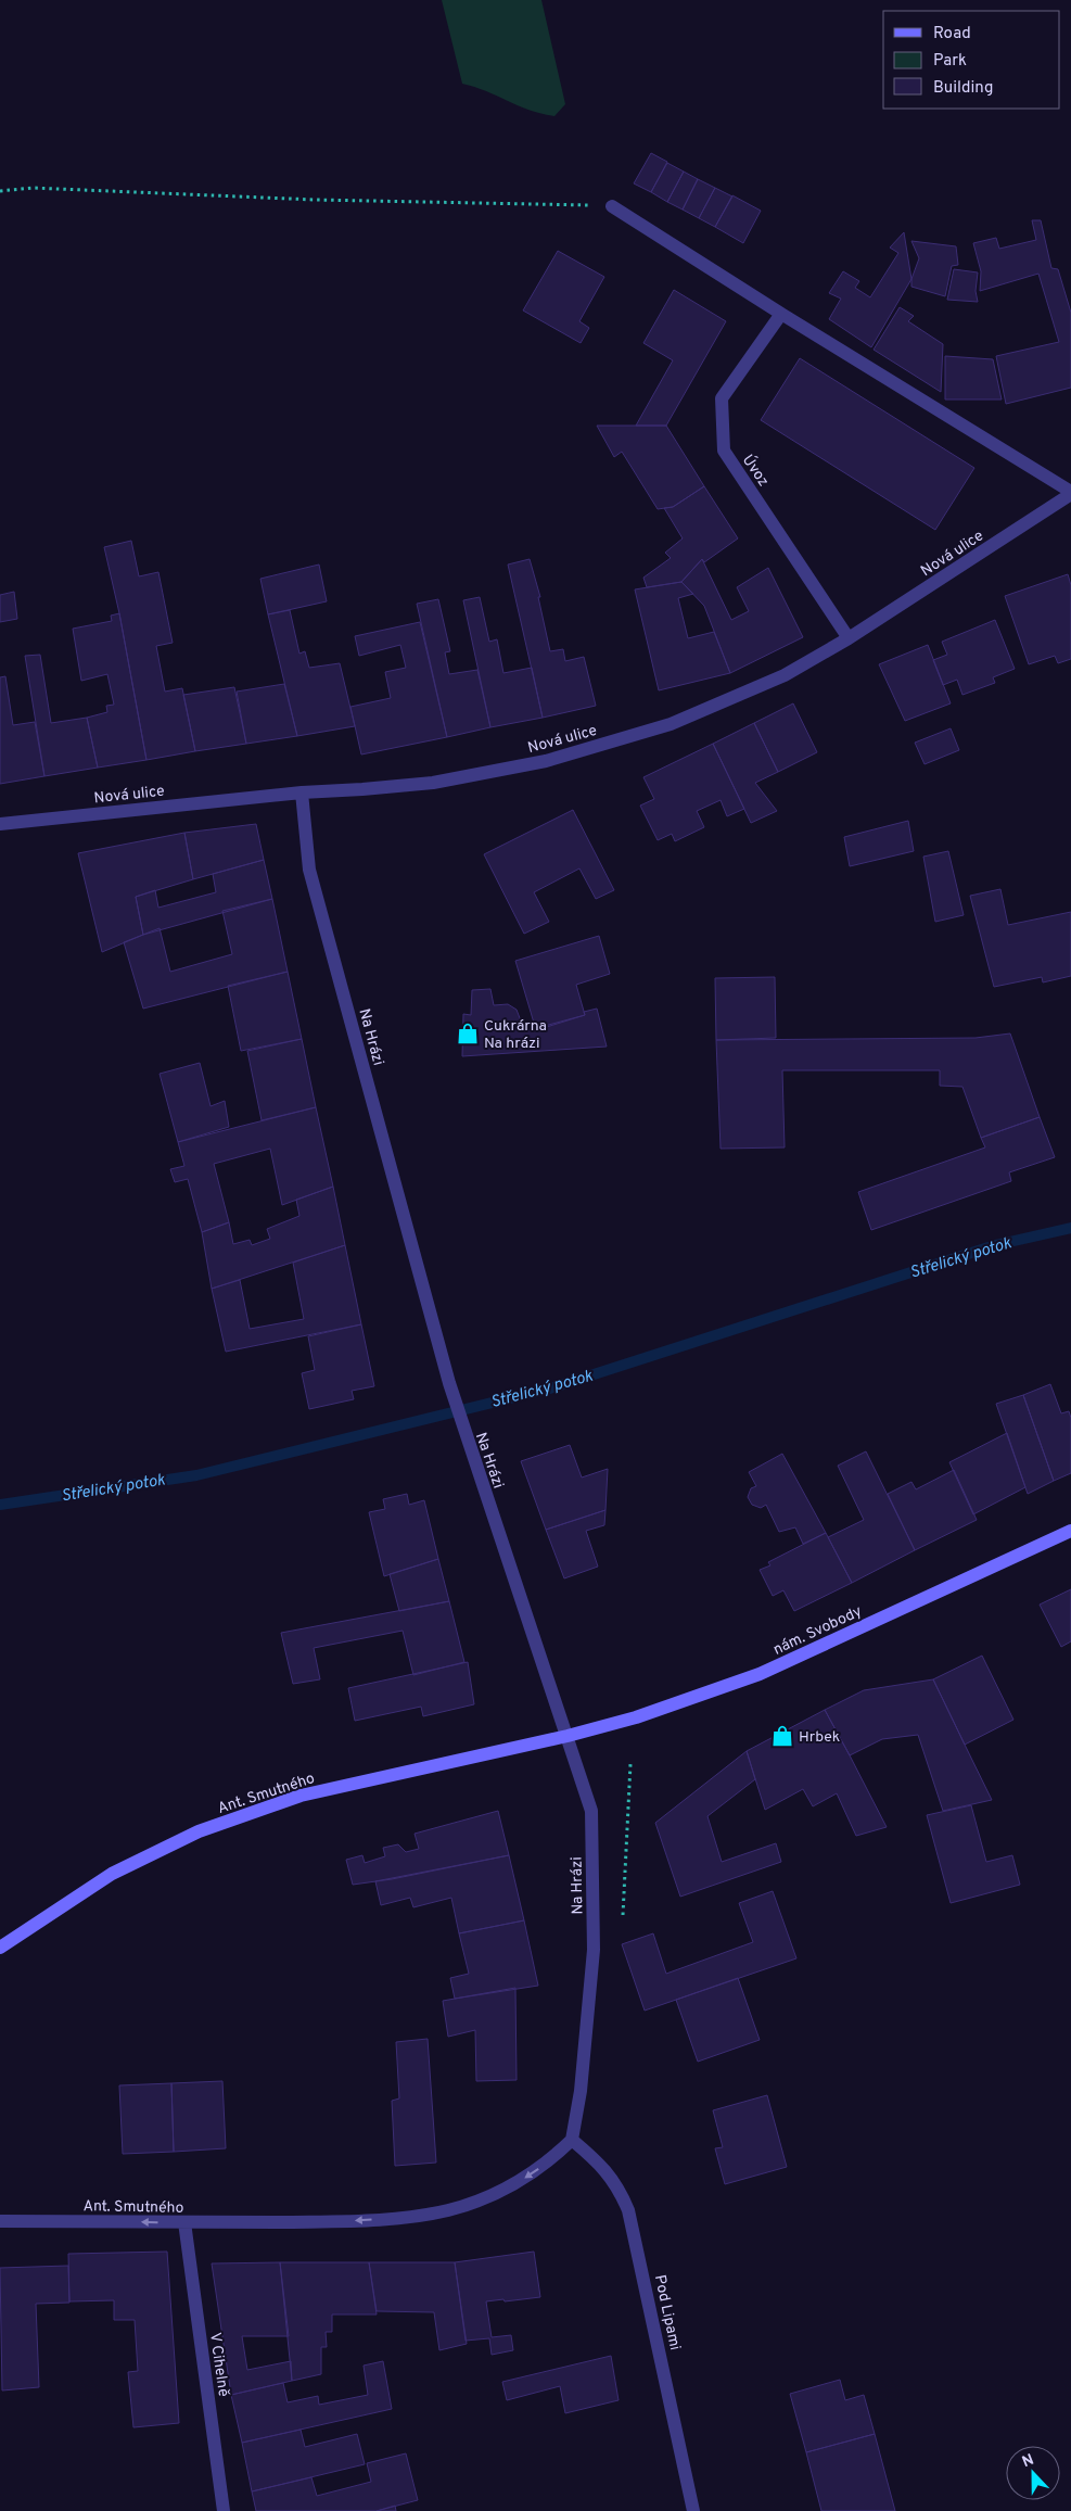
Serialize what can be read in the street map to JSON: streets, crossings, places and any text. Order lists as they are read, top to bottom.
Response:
{
  "streets": {
    "street": [
      "Úvoz",
      "Nová ulice",
      "Na Hrázi",
      "nám. Svobody",
      "Ant. Smutného",
      "Pod Lipami",
      "V Cihelně"
    ]
  },
  "crossings": [
    ["Úvoz", "Nová ulice"],
    ["Nová ulice", "Na Hrázi"],
    ["Na Hrázi", "nám. Svobody"],
    ["Na Hrázi", "Ant. Smutného"],
    ["Na Hrázi", "Pod Lipami"],
    ["nám. Svobody", "Ant. Smutného"],
    ["Ant. Smutného", "Pod Lipami"],
    ["Ant. Smutného", "V Cihelně"]
  ],
  "one_way": ["Ant. Smutného"],
  "water": ["Střelický potok"],
  "places": {
    "shop": ["Cukrárna Na hrázi", "Hrbek"]
  },
  "legend": ["Road", "Park", "Building"],
  "north": "top"
}
